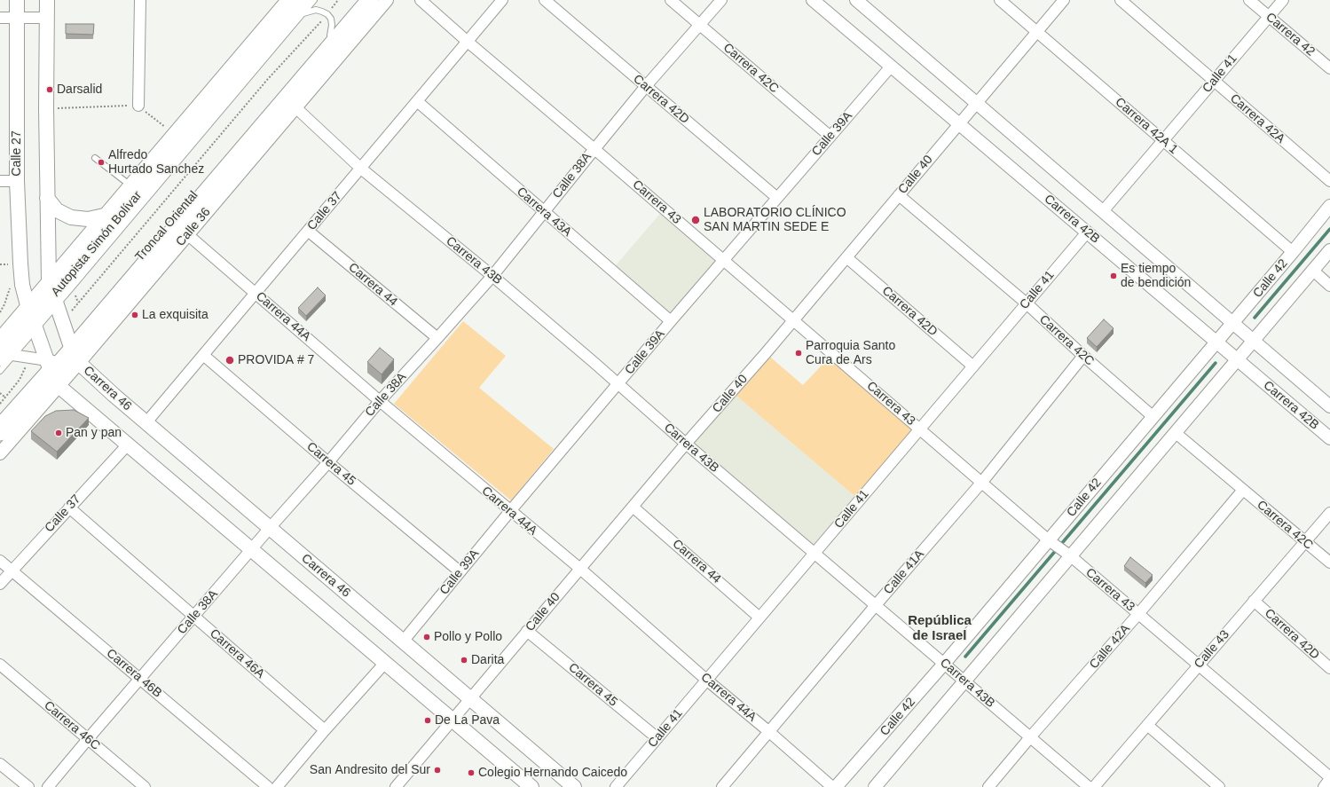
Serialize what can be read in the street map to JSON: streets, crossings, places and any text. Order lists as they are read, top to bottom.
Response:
{
  "streets": {
    "highway": ["Calle 36", "Autopista Simón Bolívar"],
    "main road": ["Calle 27", "Carrera 46"],
    "street": [
      "Carrera 42",
      "Carrera 42C",
      "Calle 41",
      "Carrera 42D",
      "Carrera 42A",
      "Carrera 42A 1",
      "Calle 39A",
      "Calle 40",
      "Calle 38A",
      "Carrera 43",
      "Calle 37",
      "Carrera 43A",
      "Carrera 42B",
      "Carrera 43B",
      "Calle 42",
      "Carrera 44",
      "Carrera 44A",
      "Carrera 45",
      "Calle 41A",
      "Calle 42A",
      "Calle 43",
      "Carrera 46A",
      "Carrera 46B",
      "Carrera 46C"
    ]
  },
  "crossings": [
    ["Carrera 42", "Calle 41"],
    ["Carrera 42C", "Calle 41"],
    ["Carrera 42C", "Calle 39A"],
    ["Carrera 42C", "Calle 40"],
    ["Carrera 42C", "Calle 38A"],
    ["Carrera 42C", "Calle 42"],
    ["Carrera 42C", "Calle 41A"],
    ["Carrera 42C", "Calle 42A"],
    ["Carrera 42C", "Calle 43"],
    ["Calle 41", "Carrera 42D"],
    ["Calle 41", "Carrera 42A"],
    ["Calle 41", "Carrera 42A 1"],
    ["Calle 41", "Carrera 43"],
    ["Calle 41", "Carrera 42B"],
    ["Calle 41", "Carrera 43B"],
    ["Calle 41", "Carrera 44"],
    ["Calle 41", "Carrera 44A"],
    ["Calle 41", "Carrera 45"],
    ["Carrera 42D", "Calle 39A"],
    ["Carrera 42D", "Calle 40"],
    ["Carrera 42D", "Calle 38A"],
    ["Carrera 42D", "Calle 43"],
    ["Carrera 42A 1", "Calle 40"],
    ["Carrera 42A 1", "Calle 42"],
    ["Calle 39A", "Carrera 43"],
    ["Calle 39A", "Carrera 43A"],
    ["Calle 39A", "Carrera 42B"],
    ["Calle 39A", "Carrera 43B"],
    ["Calle 39A", "Carrera 44A"],
    ["Calle 39A", "Carrera 46"],
    ["Calle 39A", "Carrera 45"],
    ["Calle 27", "Autopista Simón Bolívar"],
    ["Calle 40", "Carrera 43"],
    ["Calle 40", "Carrera 42B"],
    ["Calle 40", "Carrera 43B"],
    ["Calle 40", "Carrera 44"],
    ["Calle 40", "Carrera 44A"],
    ["Calle 40", "Carrera 46"],
    ["Calle 40", "Carrera 45"],
    ["Calle 38A", "Carrera 43"],
    ["Calle 38A", "Carrera 43A"],
    ["Calle 38A", "Carrera 43B"],
    ["Calle 38A", "Carrera 44"],
    ["Calle 38A", "Carrera 44A"],
    ["Calle 38A", "Carrera 46"],
    ["Calle 38A", "Carrera 45"],
    ["Calle 38A", "Carrera 46A"],
    ["Calle 38A", "Carrera 46B"],
    ["Calle 38A", "Carrera 46C"],
    ["Carrera 43", "Calle 37"],
    ["Carrera 43", "Calle 42"],
    ["Carrera 43", "Calle 41A"],
    ["Carrera 43", "Calle 42A"],
    ["Carrera 43", "Calle 43"],
    ["Calle 37", "Carrera 43A"],
    ["Calle 37", "Carrera 43B"],
    ["Calle 37", "Carrera 44"],
    ["Calle 37", "Carrera 44A"],
    ["Calle 37", "Carrera 46"],
    ["Calle 37", "Carrera 45"],
    ["Calle 37", "Carrera 46A"],
    ["Calle 37", "Carrera 46B"],
    ["Carrera 42B", "Calle 42"],
    ["Calle 36", "Carrera 43B"],
    ["Calle 36", "Carrera 44A"],
    ["Calle 36", "Carrera 46"],
    ["Autopista Simón Bolívar", "Carrera 46"],
    ["Carrera 43B", "Calle 42"],
    ["Carrera 43B", "Calle 41A"],
    ["Carrera 43B", "Calle 42A"],
    ["Carrera 44A", "Calle 41A"]
  ],
  "districts": ["República de Israel"],
  "places": [
    "Darsalid",
    "Alfredo Hurtado Sanchez",
    "LABORATORIO CLÍNICO SAN MARTIN SEDE E",
    "Es tiempo de bendición",
    "La exquisita",
    "Parroquia Santo Cura de Ars",
    "PROVIDA # 7",
    "Pan y pan",
    "Pollo y Pollo",
    "Darita",
    "De La Pava",
    "San Andresito del Sur",
    "Colegio Hernando Caicedo"
  ]
}
